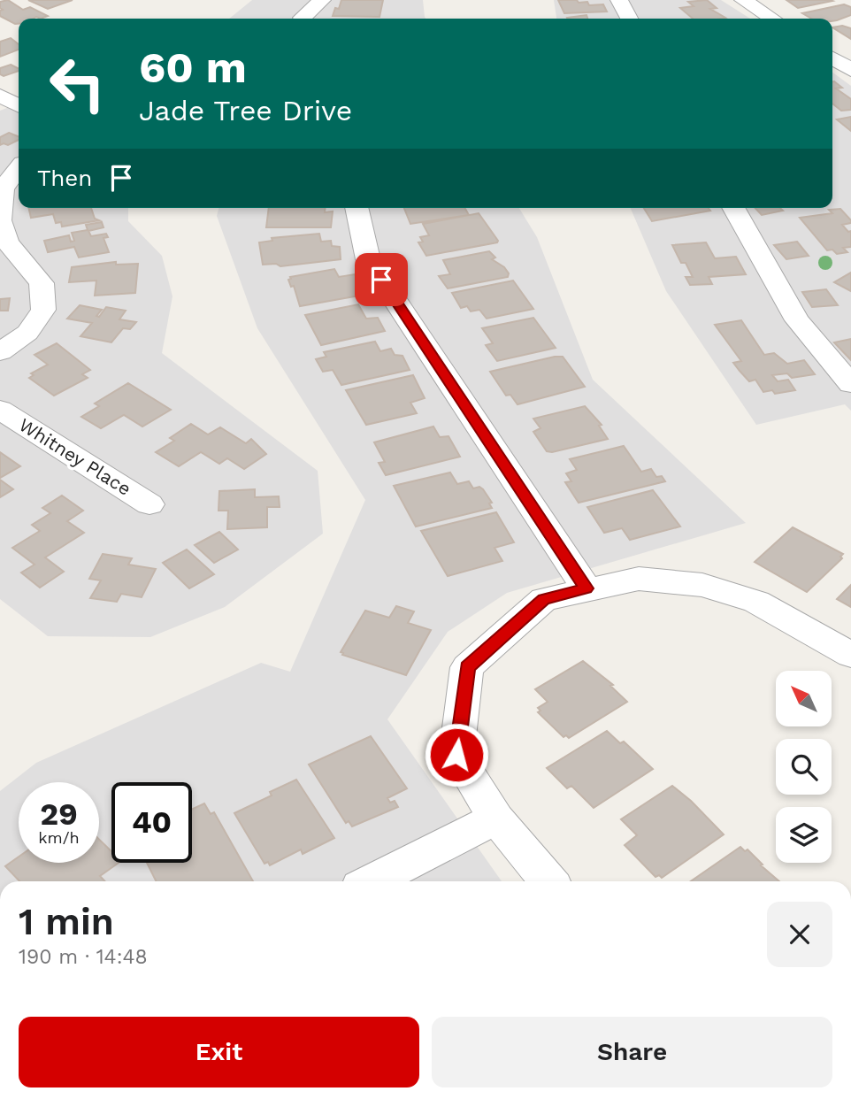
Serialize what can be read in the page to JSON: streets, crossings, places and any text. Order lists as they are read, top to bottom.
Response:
{
  "streets": {
    "street": ["Whitney Place"]
  },
  "north": "top left",
  "page": {
    "turn": ["60 m", "Jade Tree Drive"],
    "then": "Then",
    "speed": "29 km/h",
    "limit": "40",
    "heading": ["1 min", "190 m · 14:48"],
    "buttons": ["Exit", "Share"]
  }
}
